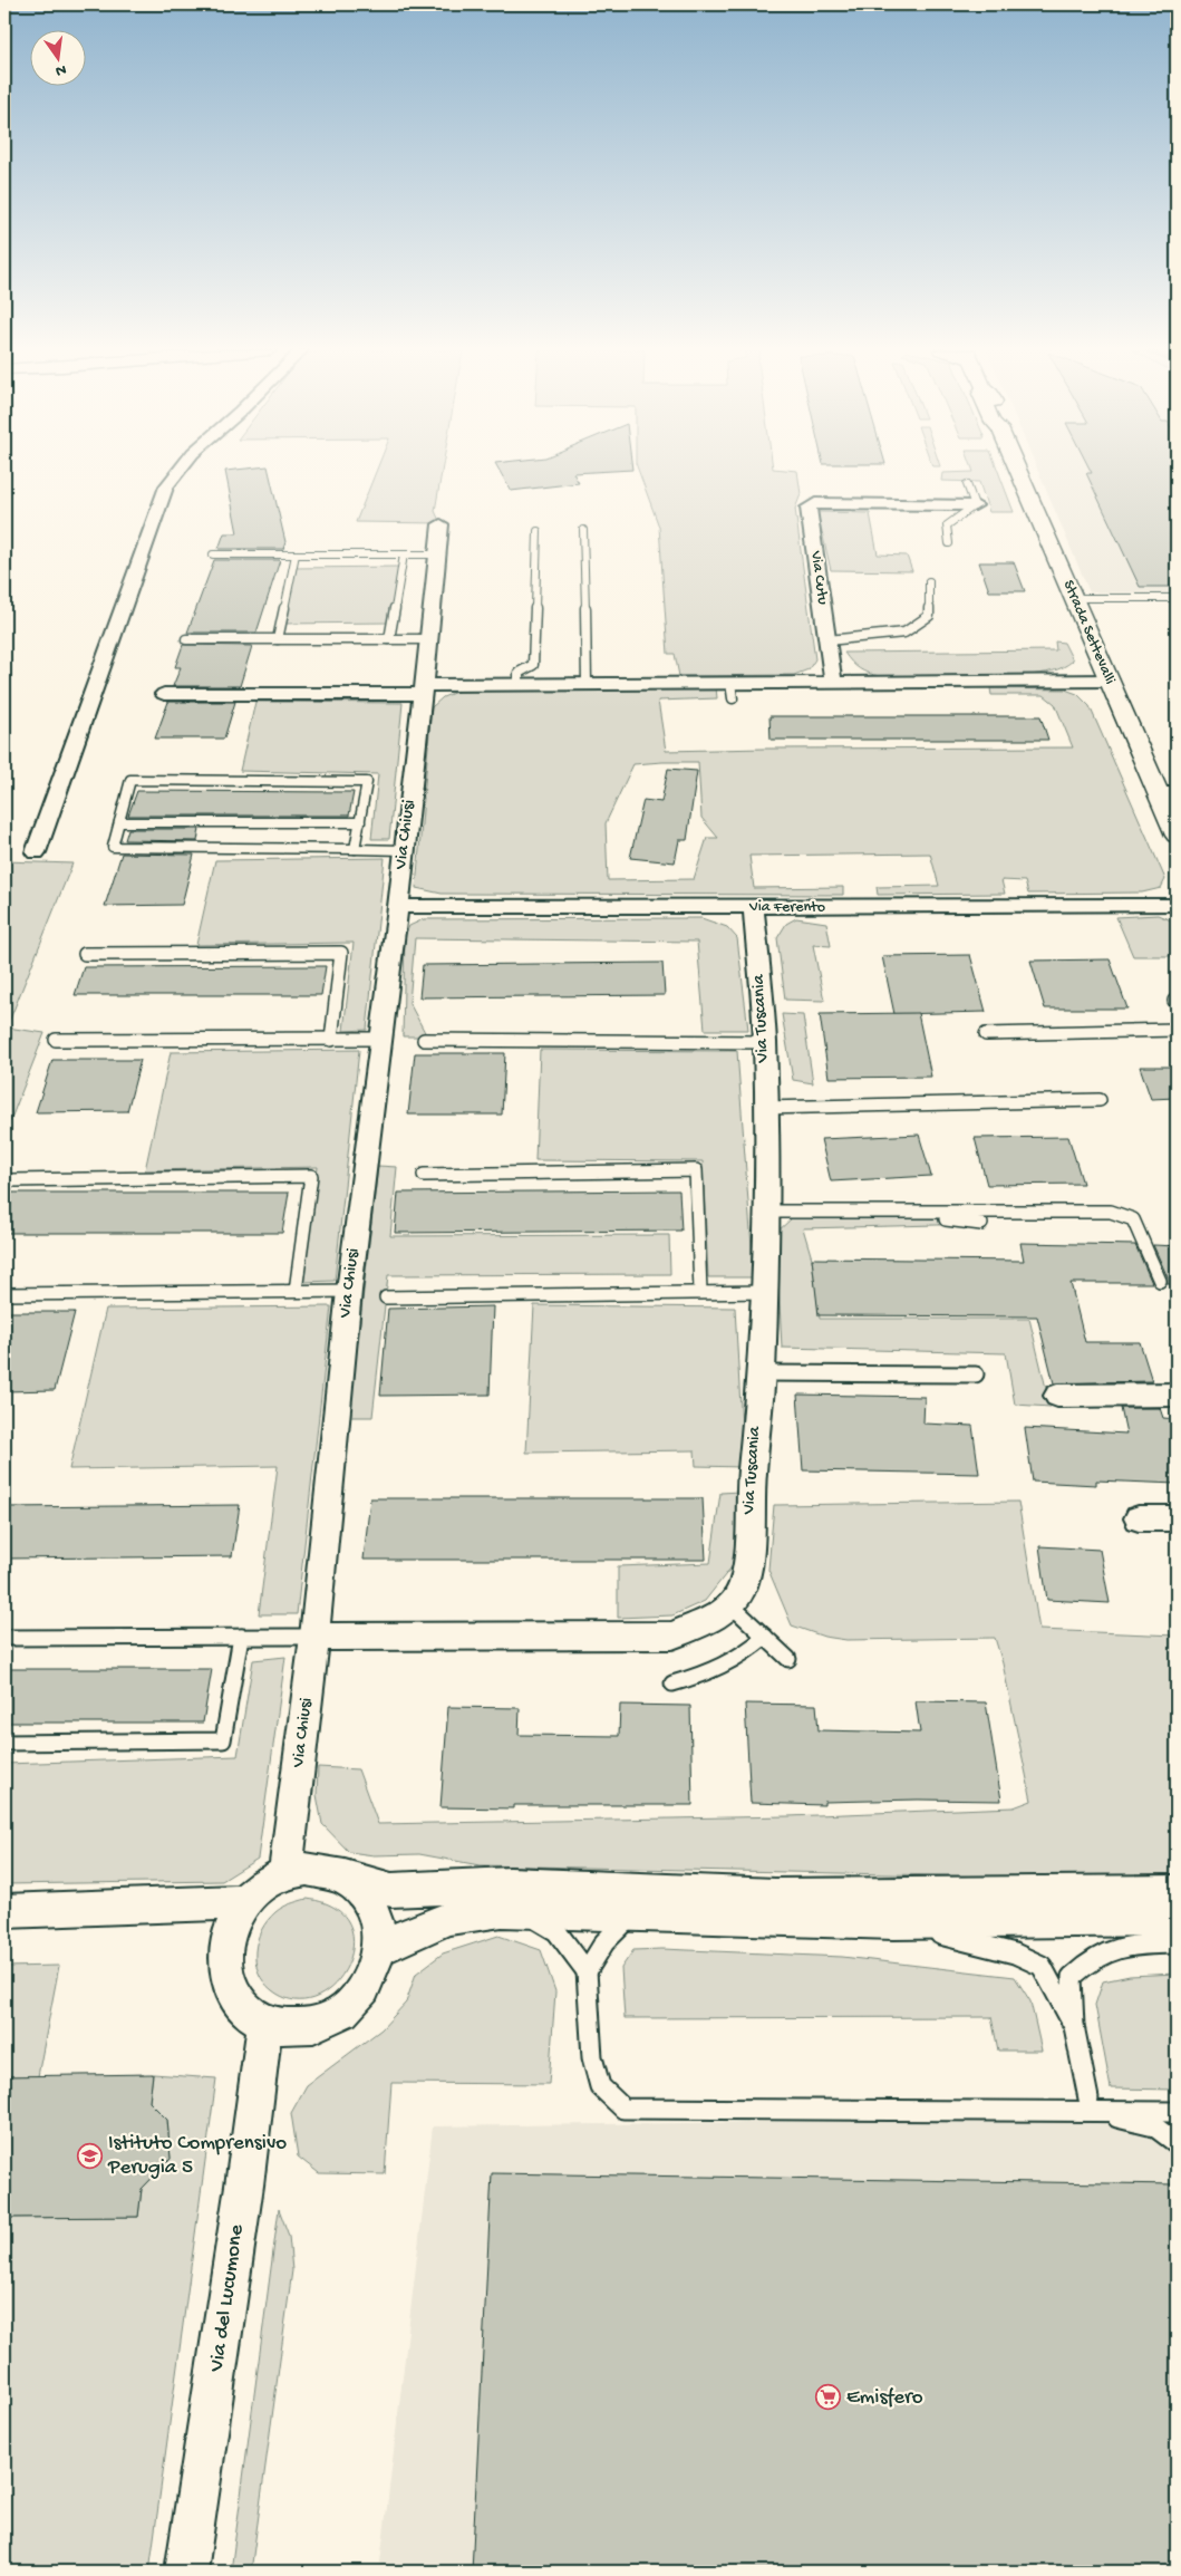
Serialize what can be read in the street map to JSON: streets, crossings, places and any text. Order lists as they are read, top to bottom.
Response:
{
  "streets": {
    "main road": ["Strada Settevalli"],
    "street": [
      "Via Cutu",
      "Via Chiusi",
      "Via Ferento",
      "Via Tuscania",
      "Via del Lucumone"
    ]
  },
  "crossings": [
    ["Via Chiusi", "Via Ferento"],
    ["Via Chiusi", "Via del Lucumone"],
    ["Via Ferento", "Via Tuscania"]
  ],
  "places": {
    "school or university": ["Istituto Comprensivo Perugia 5"],
    "supermarket": ["Emisfero"]
  },
  "north": "bottom"
}
